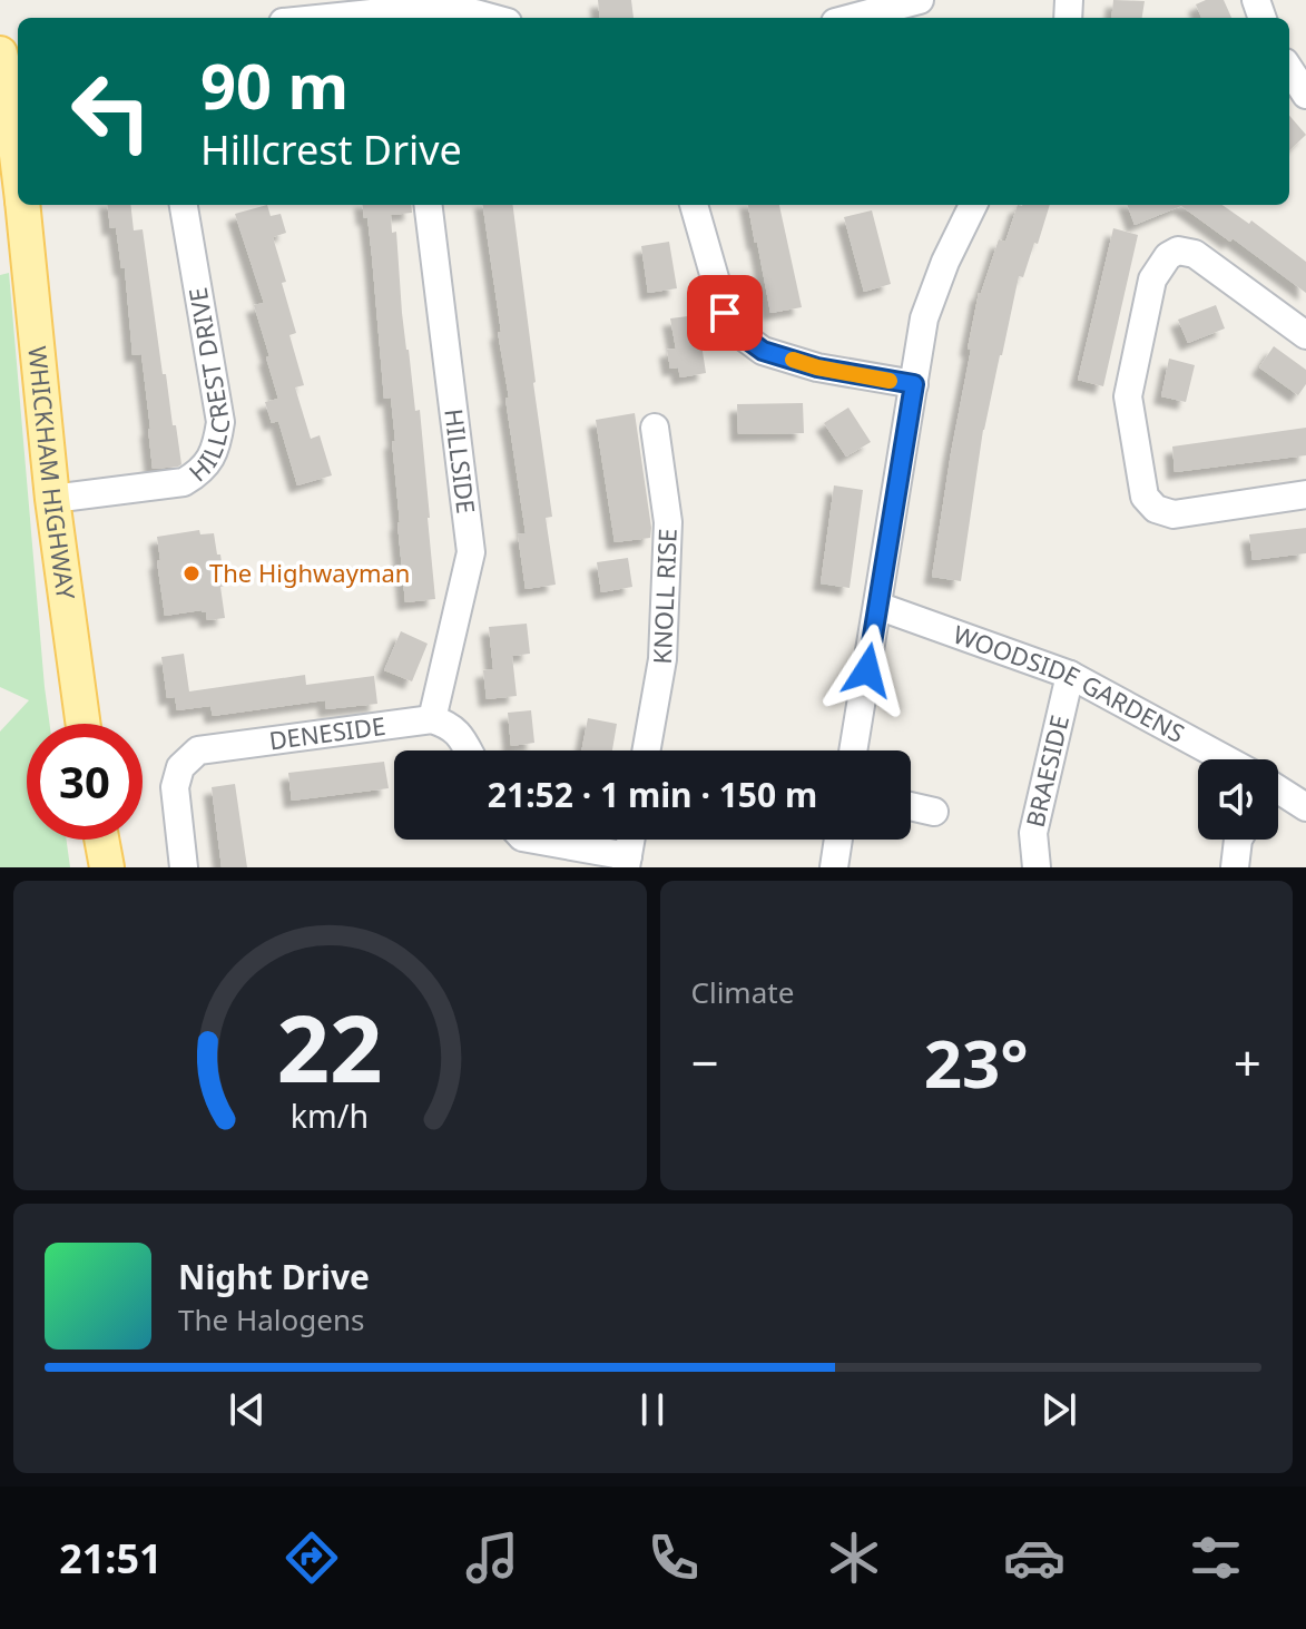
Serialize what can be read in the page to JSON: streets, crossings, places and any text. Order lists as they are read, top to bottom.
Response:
{
  "streets": {
    "main road": ["WHICKHAM HIGHWAY"],
    "street": [
      "HILLCREST DRIVE",
      "HILLSIDE",
      "KNOLL RISE",
      "WOODSIDE GARDENS",
      "DENESIDE",
      "BRAESIDE"
    ]
  },
  "crossings": [
    ["HILLCREST DRIVE", "WHICKHAM HIGHWAY"],
    ["HILLSIDE", "DENESIDE"],
    ["WOODSIDE GARDENS", "BRAESIDE"]
  ],
  "places": ["The Highwayman"],
  "page": {
    "turn": ["90 m", "Hillcrest Drive"],
    "limit": "30",
    "trip": "21:52 · 1 min · 150 m",
    "tile": "Climate",
    "heat": ["−", "23°", "+"],
    "song": ["Night Drive", "The Halogens"],
    "tabs": "21:51",
    "gauge": ["22", "km/h"]
  }
}
